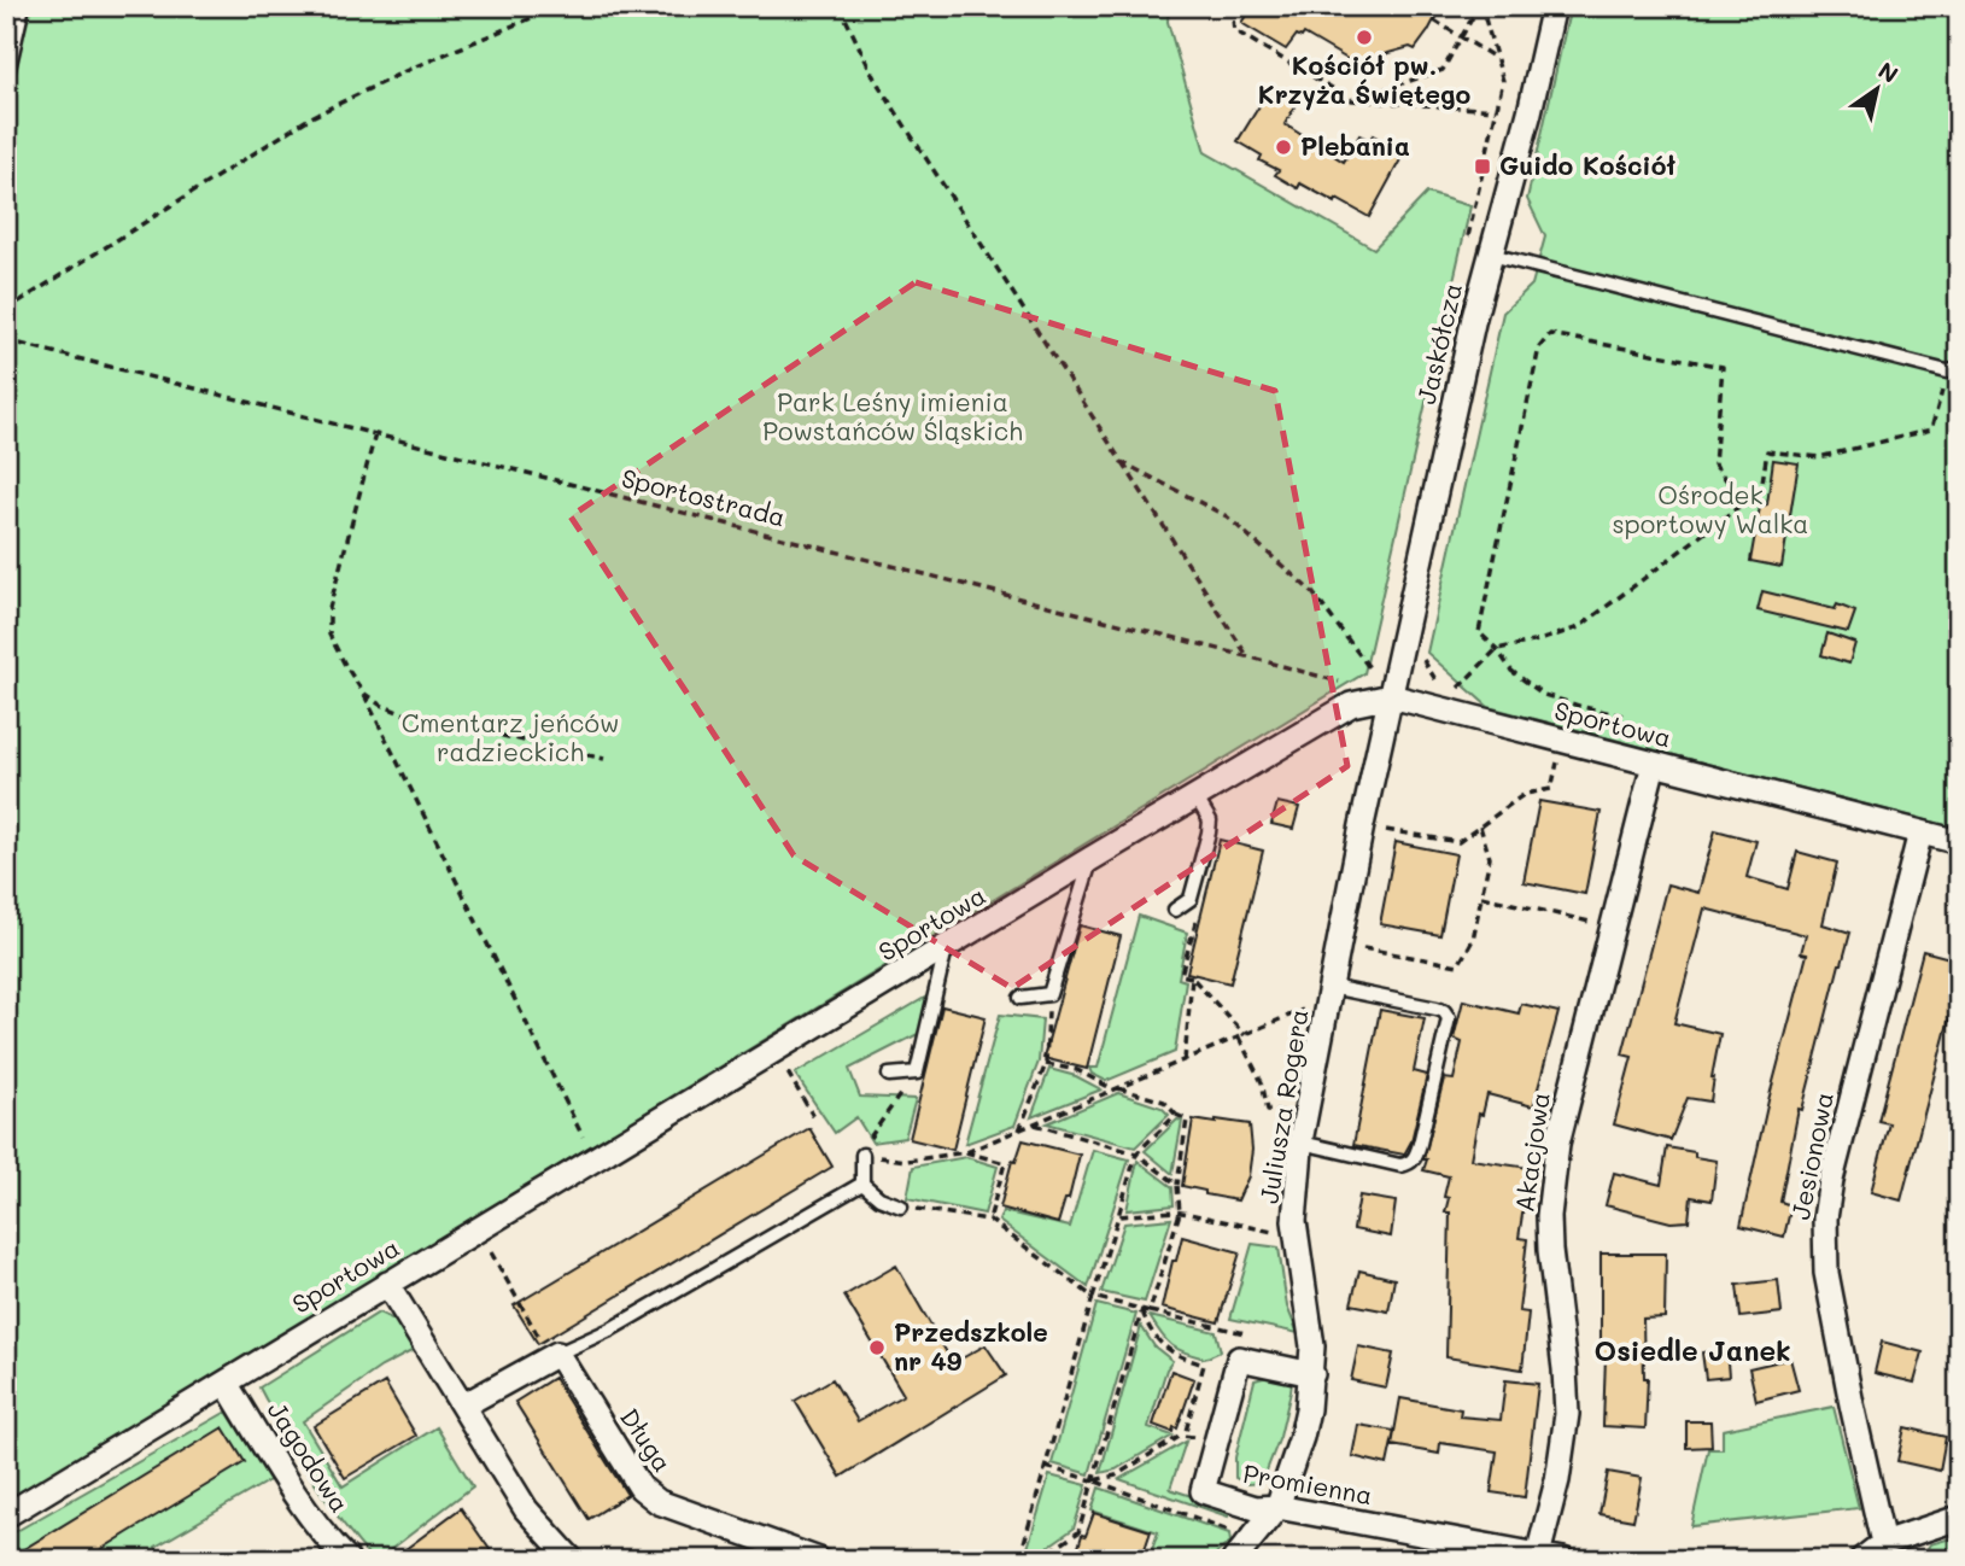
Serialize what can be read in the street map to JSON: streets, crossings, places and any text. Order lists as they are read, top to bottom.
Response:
{
  "streets": {
    "street": [
      "Jaskółcza",
      "Sportowa",
      "Juliusza Rogera",
      "Akacjowa",
      "Jesionowa",
      "Długa",
      "Jagodowa",
      "Promienna"
    ],
    "path": ["Sportostrada"]
  },
  "crossings": [
    ["Jaskółcza", "Sportowa"],
    ["Jaskółcza", "Juliusza Rogera"],
    ["Sportowa", "Juliusza Rogera"],
    ["Sportowa", "Akacjowa"],
    ["Sportowa", "Jesionowa"],
    ["Sportowa", "Jagodowa"],
    ["Juliusza Rogera", "Promienna"],
    ["Akacjowa", "Promienna"]
  ],
  "districts": ["Osiedle Janek"],
  "parks": ["Park Leśny imienia Powstańców Śląskich", "Ośrodek sportowy Walka", "Cmentarz jeńców radzieckich"],
  "places": {
    "other": ["Kościół pw. Krzyża Świętego", "Plebania", "Przedszkole nr 49"],
    "transit": ["Guido Kościół"]
  },
  "north": "top right"
}
